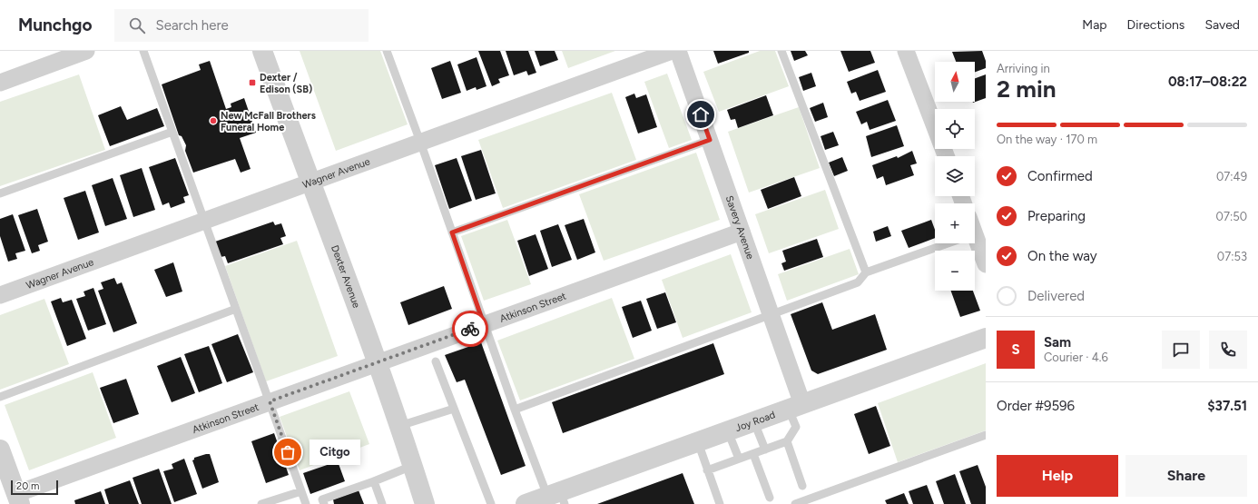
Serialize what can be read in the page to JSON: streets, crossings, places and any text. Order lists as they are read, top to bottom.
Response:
{
  "streets": {
    "street": [
      "Wagner Avenue",
      "Savery Avenue",
      "Dexter Avenue",
      "Atkinson Street",
      "Joy Road"
    ]
  },
  "crossings": [
    ["Wagner Avenue", "Dexter Avenue"],
    ["Savery Avenue", "Atkinson Street"],
    ["Savery Avenue", "Joy Road"],
    ["Dexter Avenue", "Atkinson Street"]
  ],
  "places": {
    "transit": ["Dexter / Edison (SB)"],
    "other": ["New McFall Brothers Funeral Home", "Citgo"]
  },
  "scale_bar": "20 m",
  "north": "top",
  "page": {
    "header": "Munchgo",
    "search": "Search here",
    "nav": ["Map", "Directions", "Saved"],
    "heading": ["2 min", "Arriving in", "08:17–08:22"],
    "panel": [
      "Sam",
      "Courier · 4.6",
      "Order #9596",
      "$37.51"
    ],
    "map_buttons": ["+", "−"],
    "bar": "On the way · 170 m",
    "list": [
      ["Confirmed", "07:49"],
      ["Preparing", "07:50"],
      ["On the way", "07:53"],
      "Delivered"
    ],
    "round": "S",
    "bubble": "Citgo",
    "buttons": ["Help", "Share"],
    "scale": "20 m"
  }
}
